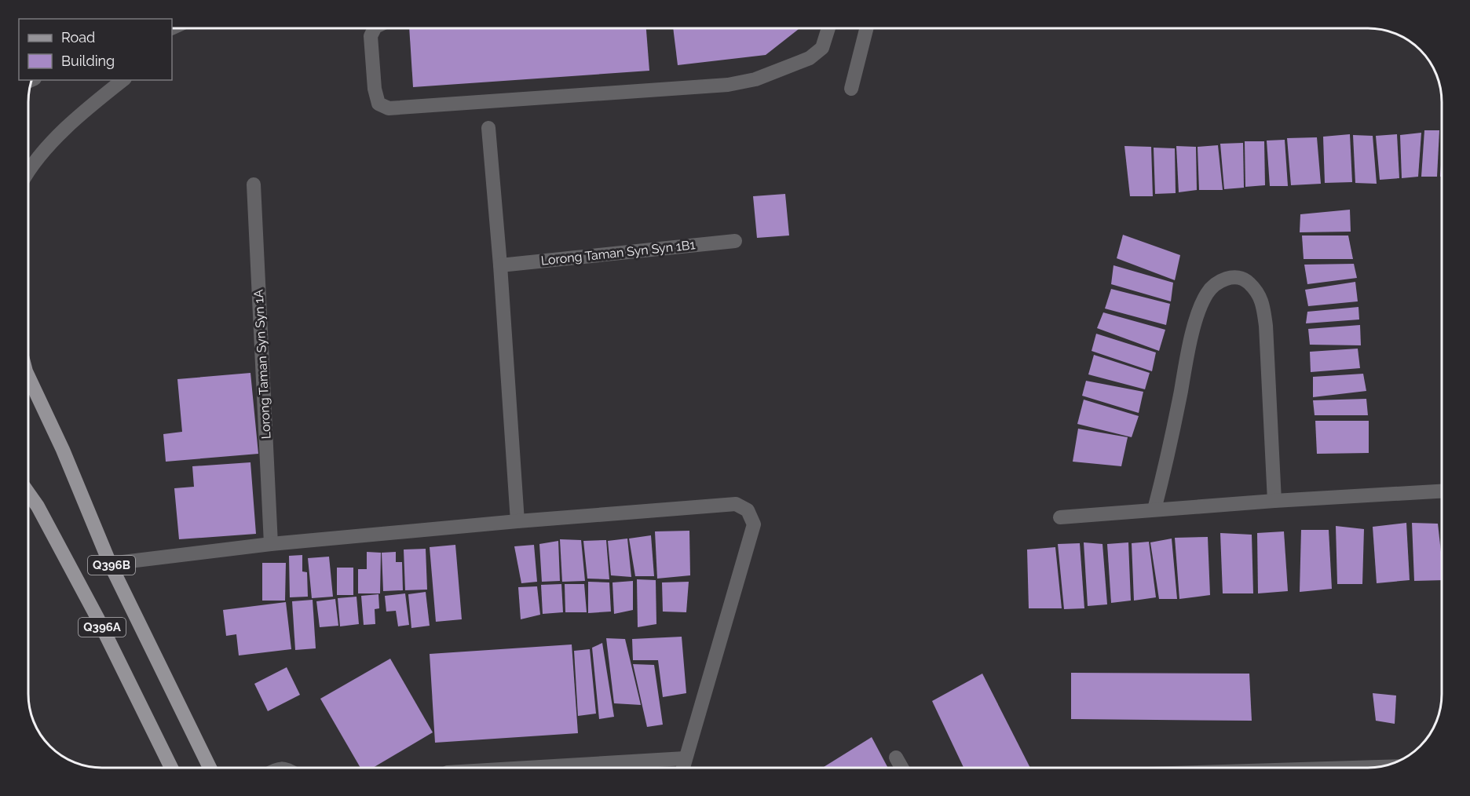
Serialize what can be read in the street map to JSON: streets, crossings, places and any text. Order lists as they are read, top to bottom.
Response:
{
  "streets": {
    "main road": ["Q396B", "Q396A"],
    "street": ["Lorong Taman Syn Syn 1B1", "Lorong Taman Syn Syn 1A"]
  },
  "legend": ["Road", "Building"]
}
